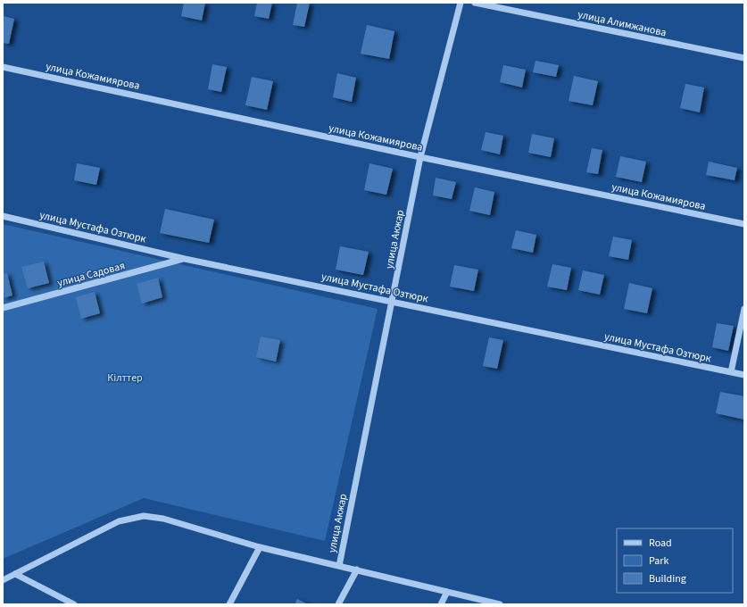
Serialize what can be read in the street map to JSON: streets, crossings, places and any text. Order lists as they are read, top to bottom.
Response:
{
  "streets": {
    "street": [
      "улица Алимжанова",
      "улица Кожамиярова",
      "улица Мустафа Озтюрк",
      "улица Акжар",
      "улица Садовая"
    ]
  },
  "crossings": [
    ["улица Кожамиярова", "улица Акжар"],
    ["улица Мустафа Озтюрк", "улица Акжар"],
    ["улица Мустафа Озтюрк", "улица Садовая"]
  ],
  "parks": ["Кілттер"],
  "legend": ["Road", "Park", "Building"]
}
